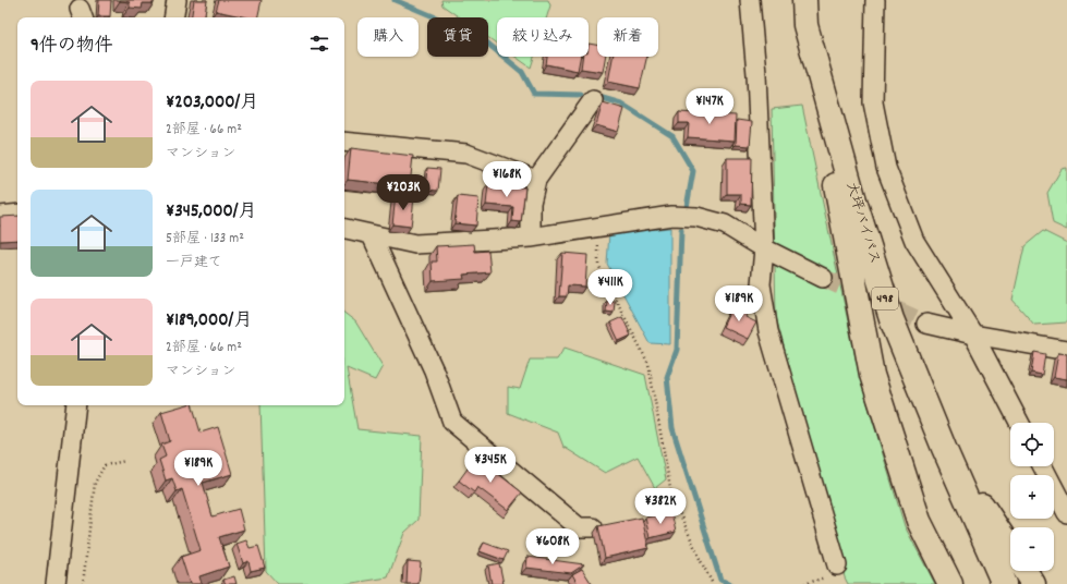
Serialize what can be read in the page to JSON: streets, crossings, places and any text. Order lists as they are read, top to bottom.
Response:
{
  "streets": {
    "highway": ["大坪バイパス", "498"]
  },
  "page": {
    "chip": [
      "購入",
      "賃貸",
      "絞り込み",
      "新着"
    ],
    "heading": "9件の物件",
    "list": [
      {
        "name": "¥203,000/月",
        "note": "2部屋 · 66 m² · マンション"
      },
      {
        "name": "¥345,000/月",
        "note": "5部屋 · 133 m² · 一戸建て"
      },
      {
        "name": "¥189,000/月",
        "note": "2部屋 · 66 m² · マンション"
      }
    ],
    "price": [
      "¥147K",
      "¥168K",
      "¥203K",
      "¥411K",
      "¥189K",
      "¥345K",
      "¥189K",
      "¥382K",
      "¥608K"
    ],
    "map_buttons": ["+", "−"]
  }
}
